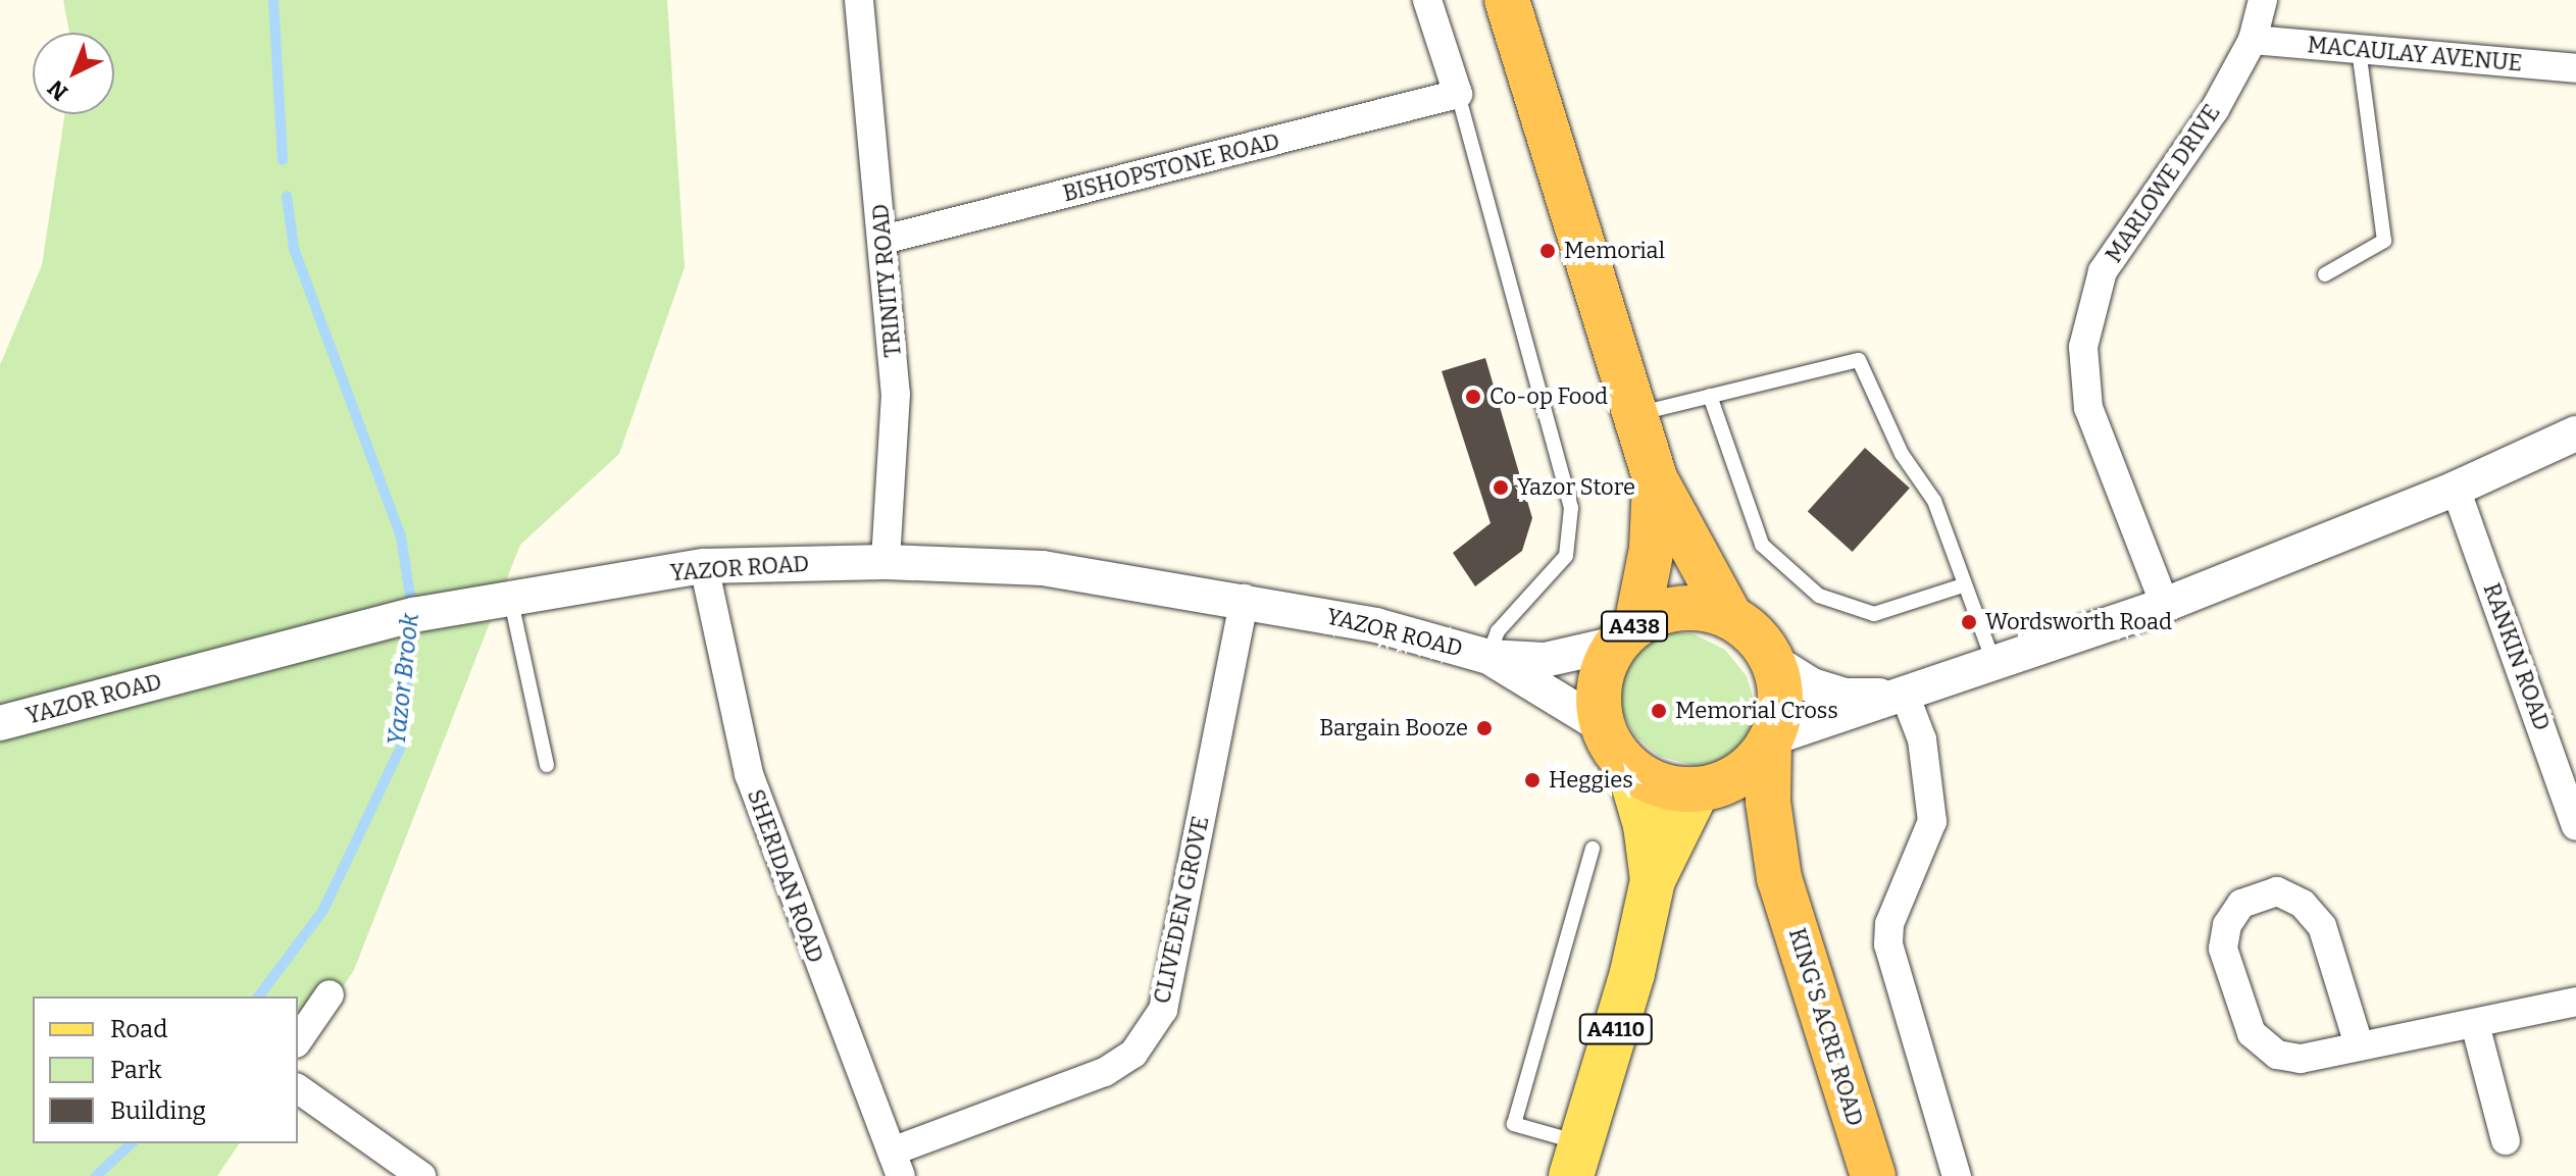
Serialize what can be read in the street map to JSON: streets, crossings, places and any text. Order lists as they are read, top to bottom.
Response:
{
  "streets": {
    "highway": ["A438", "KING'S ACRE ROAD"],
    "main road": ["A4110"],
    "street": [
      "MACAULAY AVENUE",
      "BISHOPSTONE ROAD",
      "MARLOWE DRIVE",
      "TRINITY ROAD",
      "YAZOR ROAD",
      "RANKIN ROAD",
      "SHERIDAN ROAD",
      "CLIVEDEN GROVE"
    ]
  },
  "crossings": [
    ["MACAULAY AVENUE", "MARLOWE DRIVE"],
    ["BISHOPSTONE ROAD", "TRINITY ROAD"],
    ["TRINITY ROAD", "YAZOR ROAD"],
    ["YAZOR ROAD", "A438"],
    ["YAZOR ROAD", "SHERIDAN ROAD"],
    ["YAZOR ROAD", "CLIVEDEN GROVE"],
    ["YAZOR ROAD", "KING'S ACRE ROAD"],
    ["YAZOR ROAD", "A4110"],
    ["A438", "KING'S ACRE ROAD"],
    ["A438", "A4110"],
    ["SHERIDAN ROAD", "CLIVEDEN GROVE"],
    ["KING'S ACRE ROAD", "A4110"]
  ],
  "water": ["Yazor Brook"],
  "places": [
    "Memorial",
    "Co-op Food",
    "Yazor Store",
    "Wordsworth Road",
    "Memorial Cross",
    "Bargain Booze",
    "Heggies"
  ],
  "legend": ["Road", "Park", "Building"],
  "north": "bottom left"
}
